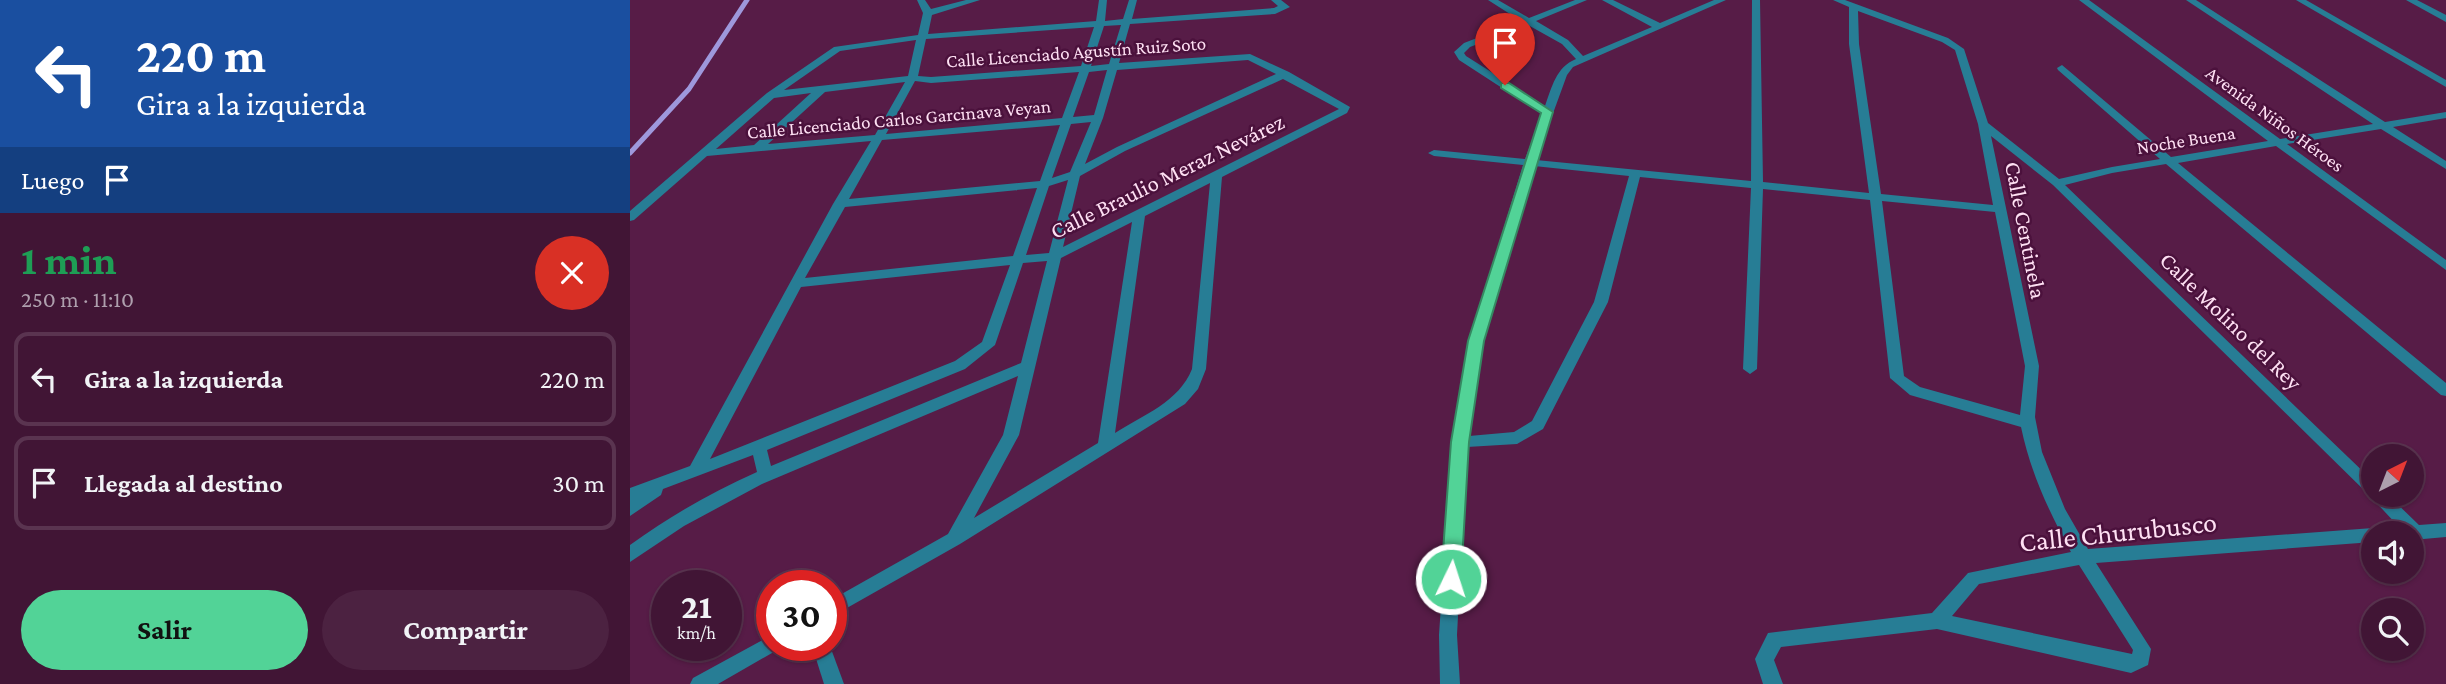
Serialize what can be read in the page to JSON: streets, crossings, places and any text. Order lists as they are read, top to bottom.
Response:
{
  "streets": {
    "street": [
      "Calle Licenciado Agustín Ruiz Soto",
      "Calle Licenciado Carlos Garcinava Veyan",
      "Avenida Niños Héroes",
      "Noche Buena",
      "Calle Braulio Meraz Nevárez",
      "Calle Centinela",
      "Calle Molino del Rey",
      "Calle Churubusco"
    ]
  },
  "crossings": [
    ["Calle Licenciado Agustín Ruiz Soto", "Calle Braulio Meraz Nevárez"],
    ["Avenida Niños Héroes", "Noche Buena"],
    ["Noche Buena", "Calle Molino del Rey"],
    ["Calle Centinela", "Calle Molino del Rey"]
  ],
  "north": "top right",
  "page": {
    "turn": ["220 m", "Gira a la izquierda"],
    "then": "Luego",
    "heading": ["1 min", "250 m · 11:10"],
    "list": [
      {
        "name": "Gira a la izquierda",
        "value": "220 m"
      },
      {
        "name": "Llegada al destino",
        "value": "30 m"
      }
    ],
    "speed": "21 km/h",
    "limit": "30",
    "buttons": ["Salir", "Compartir"]
  }
}
